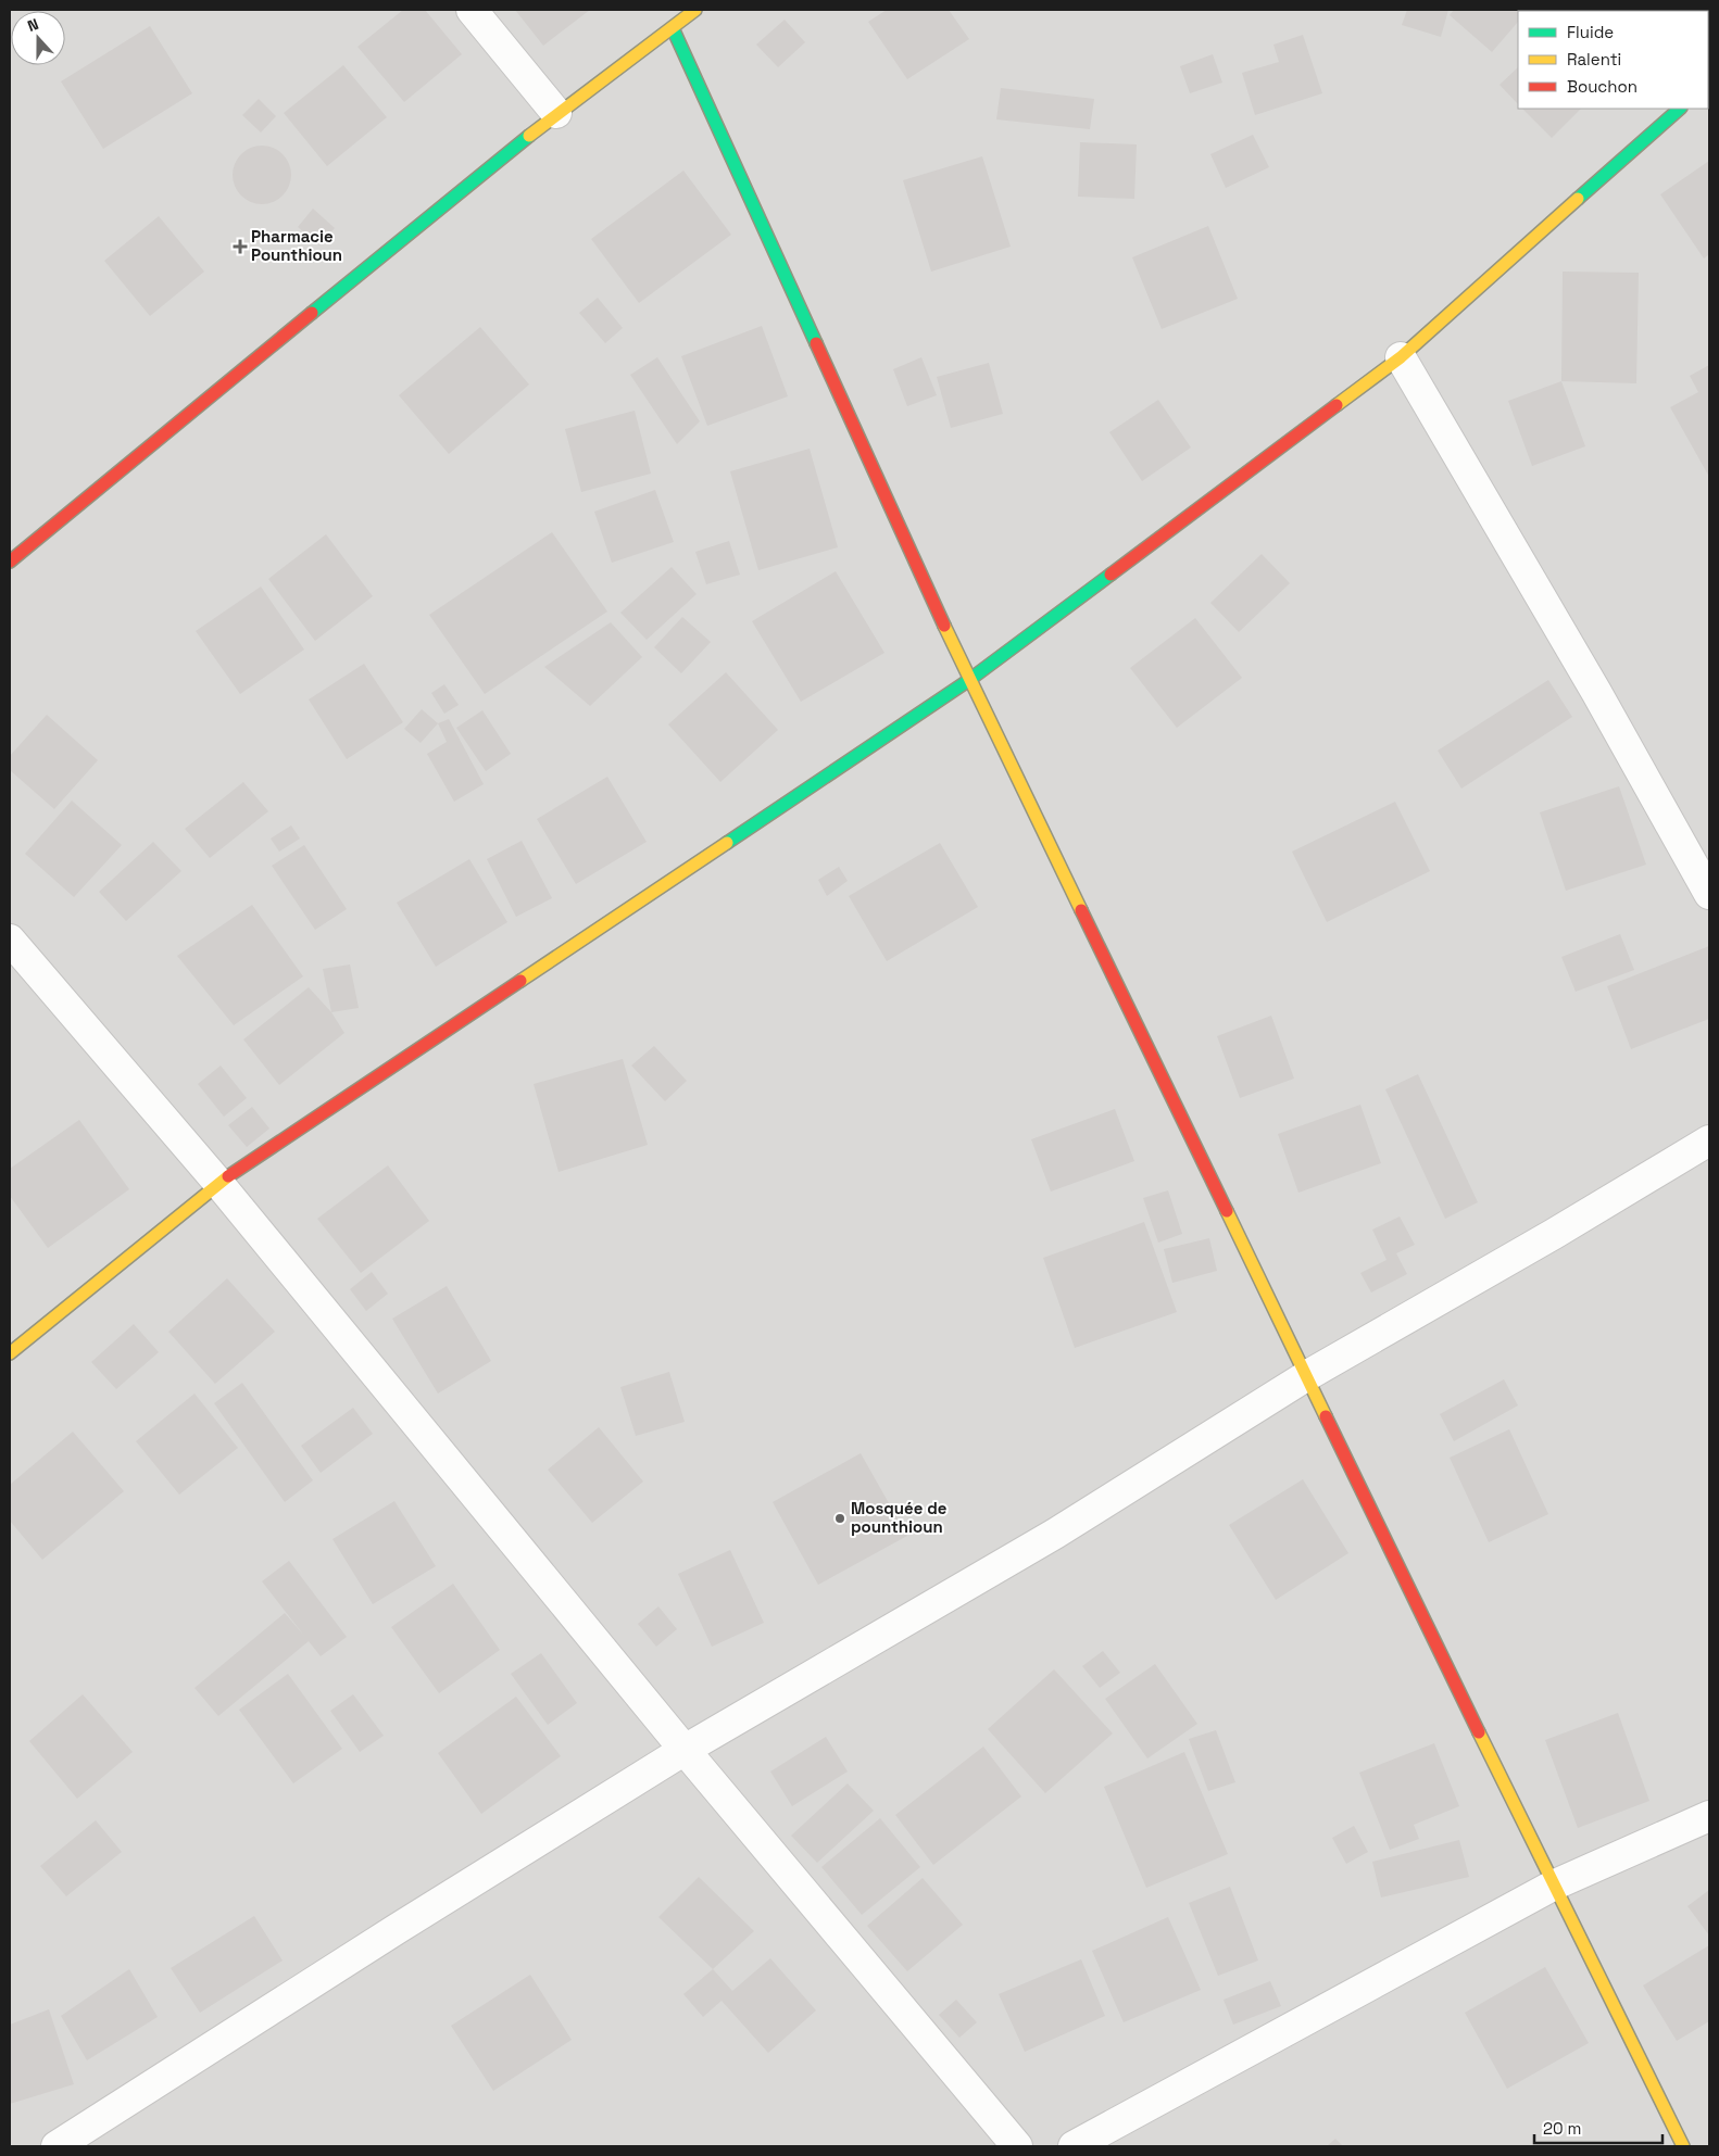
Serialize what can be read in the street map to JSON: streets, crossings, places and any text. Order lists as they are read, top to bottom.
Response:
{
  "places": {
    "health": ["Pharmacie Pounthioun"],
    "other": ["Mosquée de pounthioun"]
  },
  "legend": ["Fluide", "Ralenti", "Bouchon"],
  "scale_bar": "20 m",
  "north": "top"
}
